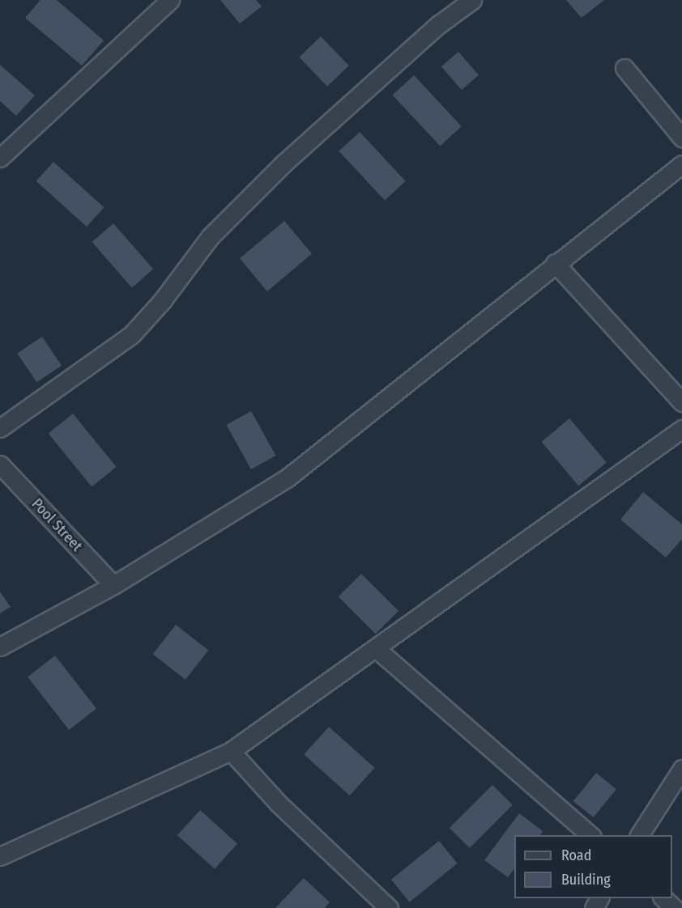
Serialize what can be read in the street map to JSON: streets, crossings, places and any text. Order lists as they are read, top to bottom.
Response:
{
  "streets": {
    "street": ["Pool Street"]
  },
  "legend": ["Road", "Building"]
}
